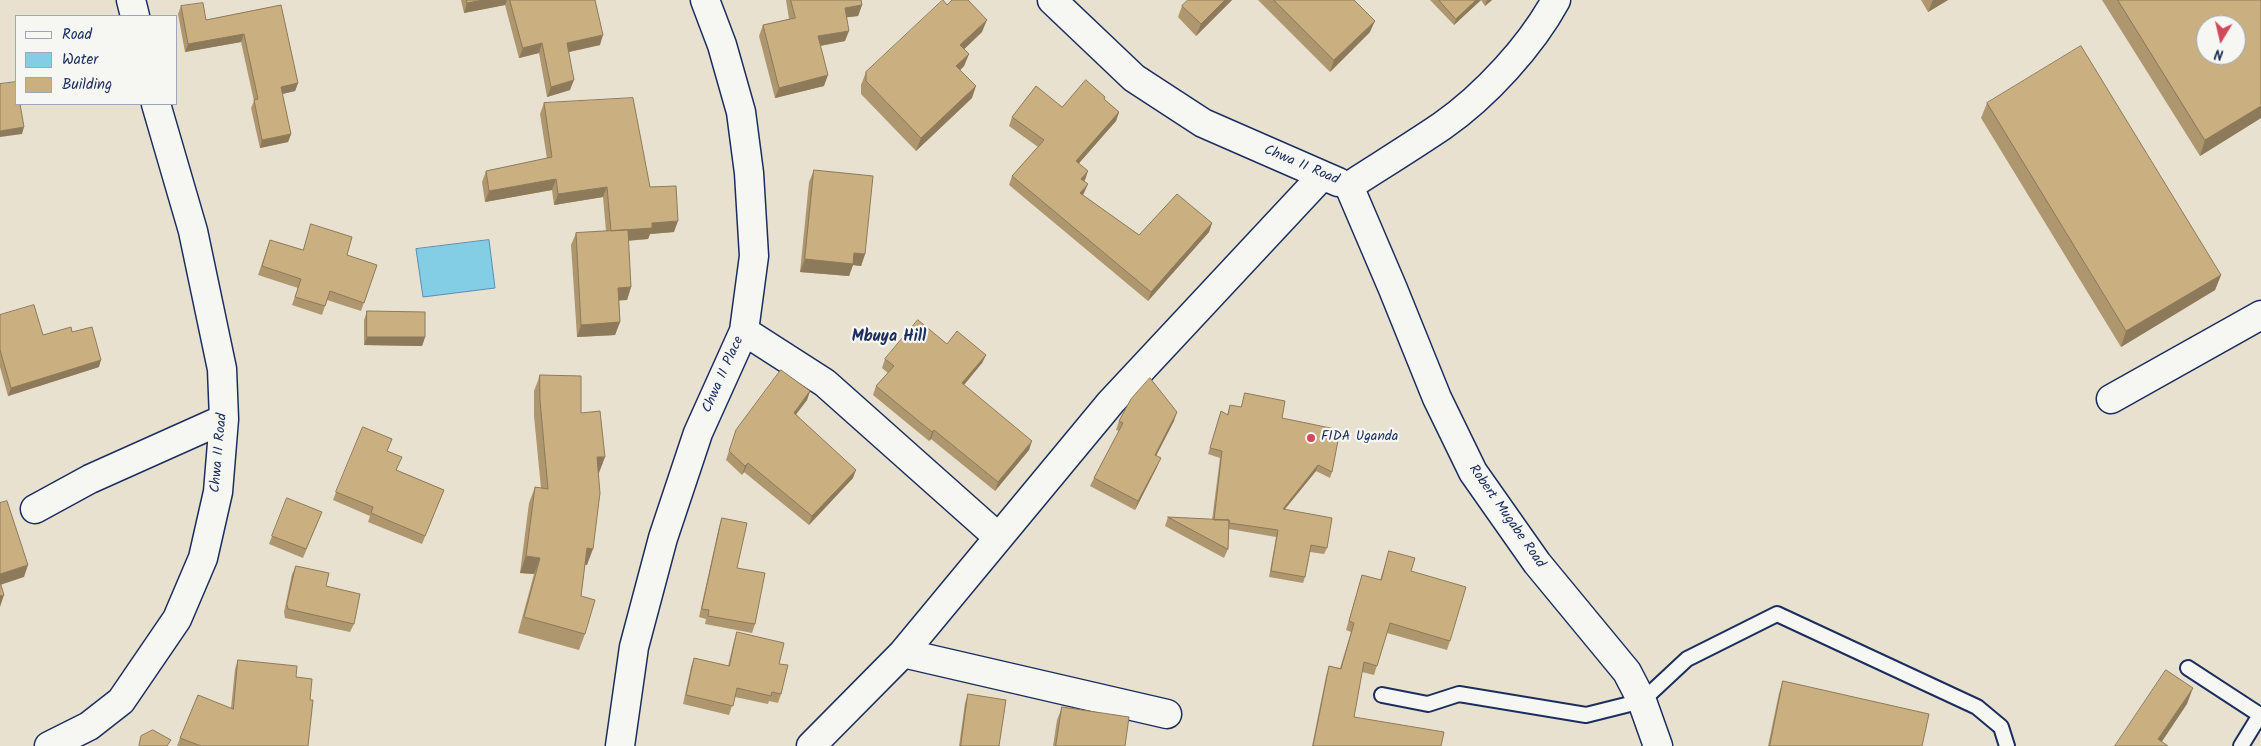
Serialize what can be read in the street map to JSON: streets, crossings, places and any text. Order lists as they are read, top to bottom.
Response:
{
  "streets": {
    "street": ["Chwa II Road", "Chwa II Place", "Robert Mugabe Road"]
  },
  "crossings": [
    ["Chwa II Road", "Robert Mugabe Road"]
  ],
  "districts": ["Mbuya Hill"],
  "places": ["FIDA Uganda"],
  "legend": ["Road", "Water", "Building"],
  "north": "bottom"
}
